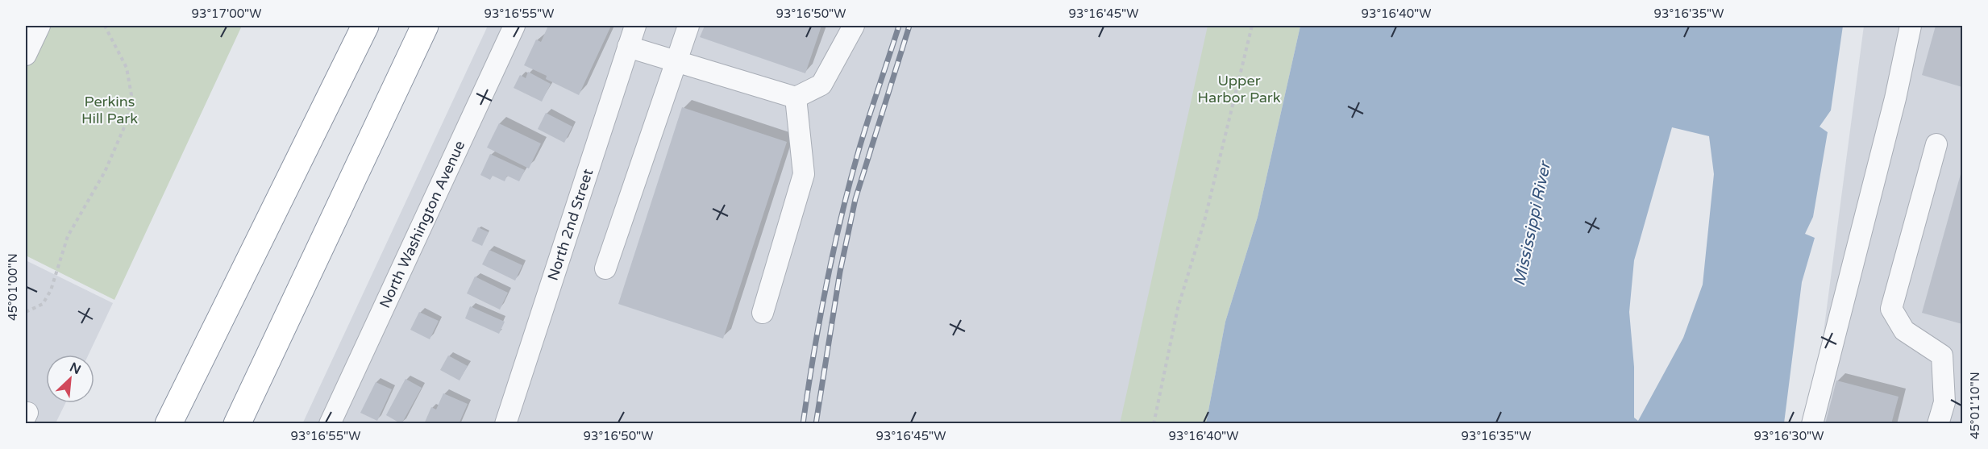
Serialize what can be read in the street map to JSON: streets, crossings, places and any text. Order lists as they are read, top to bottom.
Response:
{
  "streets": {
    "street": ["North Washington Avenue", "North 2nd Street"]
  },
  "water": ["Mississippi River"],
  "parks": ["Upper Harbor Park", "Perkins Hill Park"],
  "north": "top right",
  "coordinates": [
    "93°17'00\"W",
    "93°16'55\"W",
    "93°16'50\"W",
    "93°16'45\"W",
    "93°16'40\"W",
    "93°16'35\"W",
    "45°01'00\"N",
    "45°01'10\"N",
    "93°16'30\"W"
  ]
}
